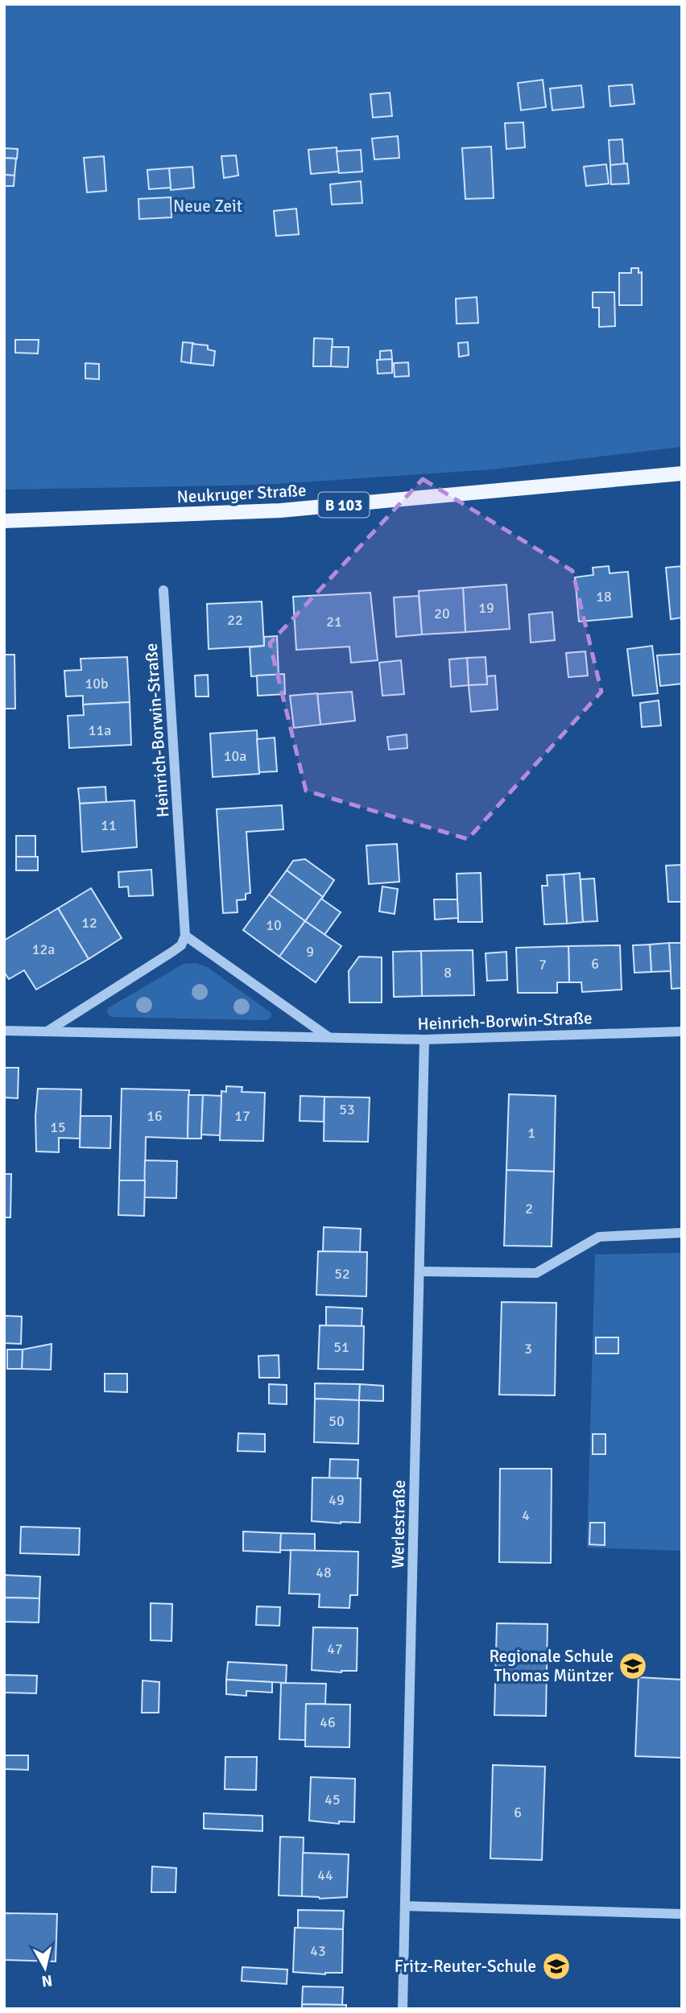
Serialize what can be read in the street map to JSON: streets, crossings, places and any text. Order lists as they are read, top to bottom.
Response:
{
  "streets": {
    "main road": ["Neukruger Straße", "B 103"],
    "street": ["Heinrich-Borwin-Straße", "Werlestraße"]
  },
  "crossings": [
    ["Heinrich-Borwin-Straße", "Werlestraße"]
  ],
  "parks": ["Neue Zeit"],
  "places": {
    "school or university": ["Regionale Schule Thomas Müntzer", "Fritz-Reuter-Schule"]
  },
  "house_numbers": [
    "18",
    "19",
    "20",
    "22",
    "21",
    "10b",
    "11a",
    "10a",
    "11",
    "12",
    "10",
    "12a",
    "9",
    "6",
    "7",
    "8",
    "53",
    "16",
    "17",
    "15",
    "1",
    "2",
    "52",
    "51",
    "3",
    "50",
    "49",
    "4",
    "48",
    "47",
    "46",
    "45",
    "6",
    "44",
    "43"
  ],
  "north": "bottom"
}
